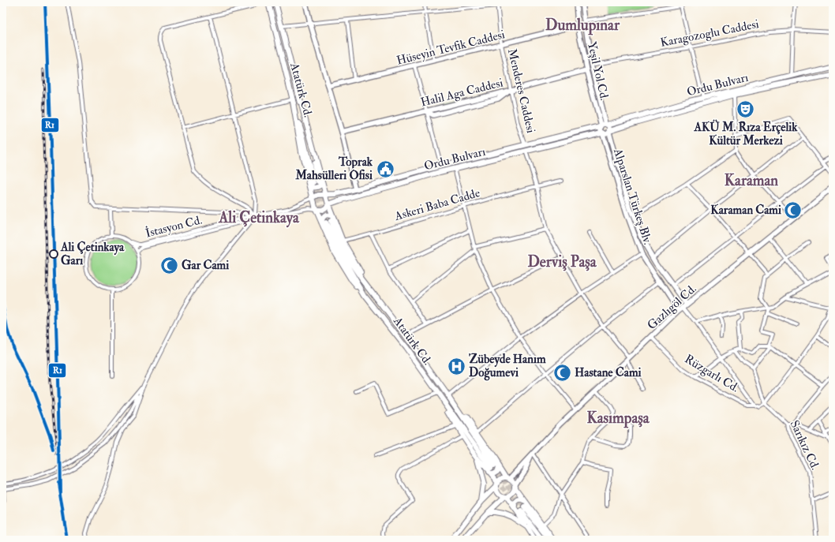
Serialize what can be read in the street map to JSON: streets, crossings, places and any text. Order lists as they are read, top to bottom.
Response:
{
  "streets": {
    "main road": ["Ordu Bulvarı", "Atatürk Cd."],
    "street": [
      "Karagozoglu Caddesi",
      "Hüseyin Tevfik Caddesi",
      "Yeşil Yol Cd.",
      "Menderes Caddesi",
      "Halil Aga Caddesi",
      "Alparslan Türkeş Blv.",
      "Askeri Baba Cadde",
      "İstasyon Cd.",
      "Gazlıgöl Cd.",
      "Rüzgarlı Cd.",
      "Sarıkız Cd."
    ]
  },
  "crossings": [
    ["Karagozoglu Caddesi", "Yeşil Yol Cd."],
    ["Hüseyin Tevfik Caddesi", "Yeşil Yol Cd."],
    ["Hüseyin Tevfik Caddesi", "Menderes Caddesi"],
    ["Yeşil Yol Cd.", "Ordu Bulvarı"],
    ["Yeşil Yol Cd.", "Halil Aga Caddesi"],
    ["Yeşil Yol Cd.", "Alparslan Türkeş Blv."],
    ["Ordu Bulvarı", "Menderes Caddesi"],
    ["Ordu Bulvarı", "Alparslan Türkeş Blv."],
    ["Ordu Bulvarı", "İstasyon Cd."],
    ["Menderes Caddesi", "Halil Aga Caddesi"],
    ["Alparslan Türkeş Blv.", "Gazlıgöl Cd."],
    ["Gazlıgöl Cd.", "Rüzgarlı Cd."],
    ["Rüzgarlı Cd.", "Sarıkız Cd."]
  ],
  "districts": [
    "Dumlupınar",
    "Karaman",
    "Ali Çetinkaya",
    "Derviş Paşa",
    "Kasımpaşa"
  ],
  "places": {
    "theatre": ["AKÜ M. Rıza Erçelik Kültür Merkezi"],
    "public building": ["Toprak Mahsülleri Ofisi"],
    "mosque": ["Karaman Cami", "Gar Cami", "Hastane Cami"],
    "other": ["Ali Çetinkaya Garı"],
    "hospital": ["Zübeyde Hanım Doğumevi"]
  },
  "lines": ["transit line R1"]
}
